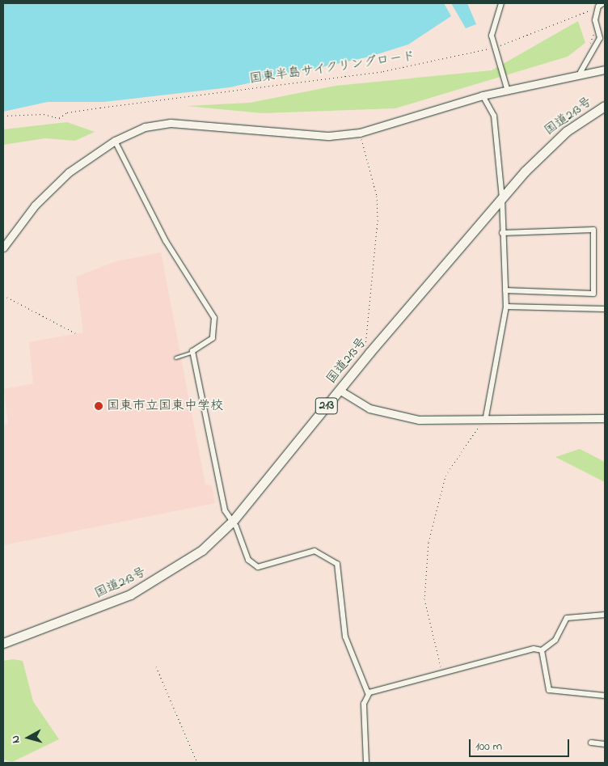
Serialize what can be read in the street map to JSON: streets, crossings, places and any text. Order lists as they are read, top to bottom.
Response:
{
  "streets": {
    "highway": ["国道213号", "213"],
    "path": ["国東半島サイクリングロード"]
  },
  "places": ["国東市立国東中学校"],
  "scale_bar": "100 m",
  "north": "left"
}
